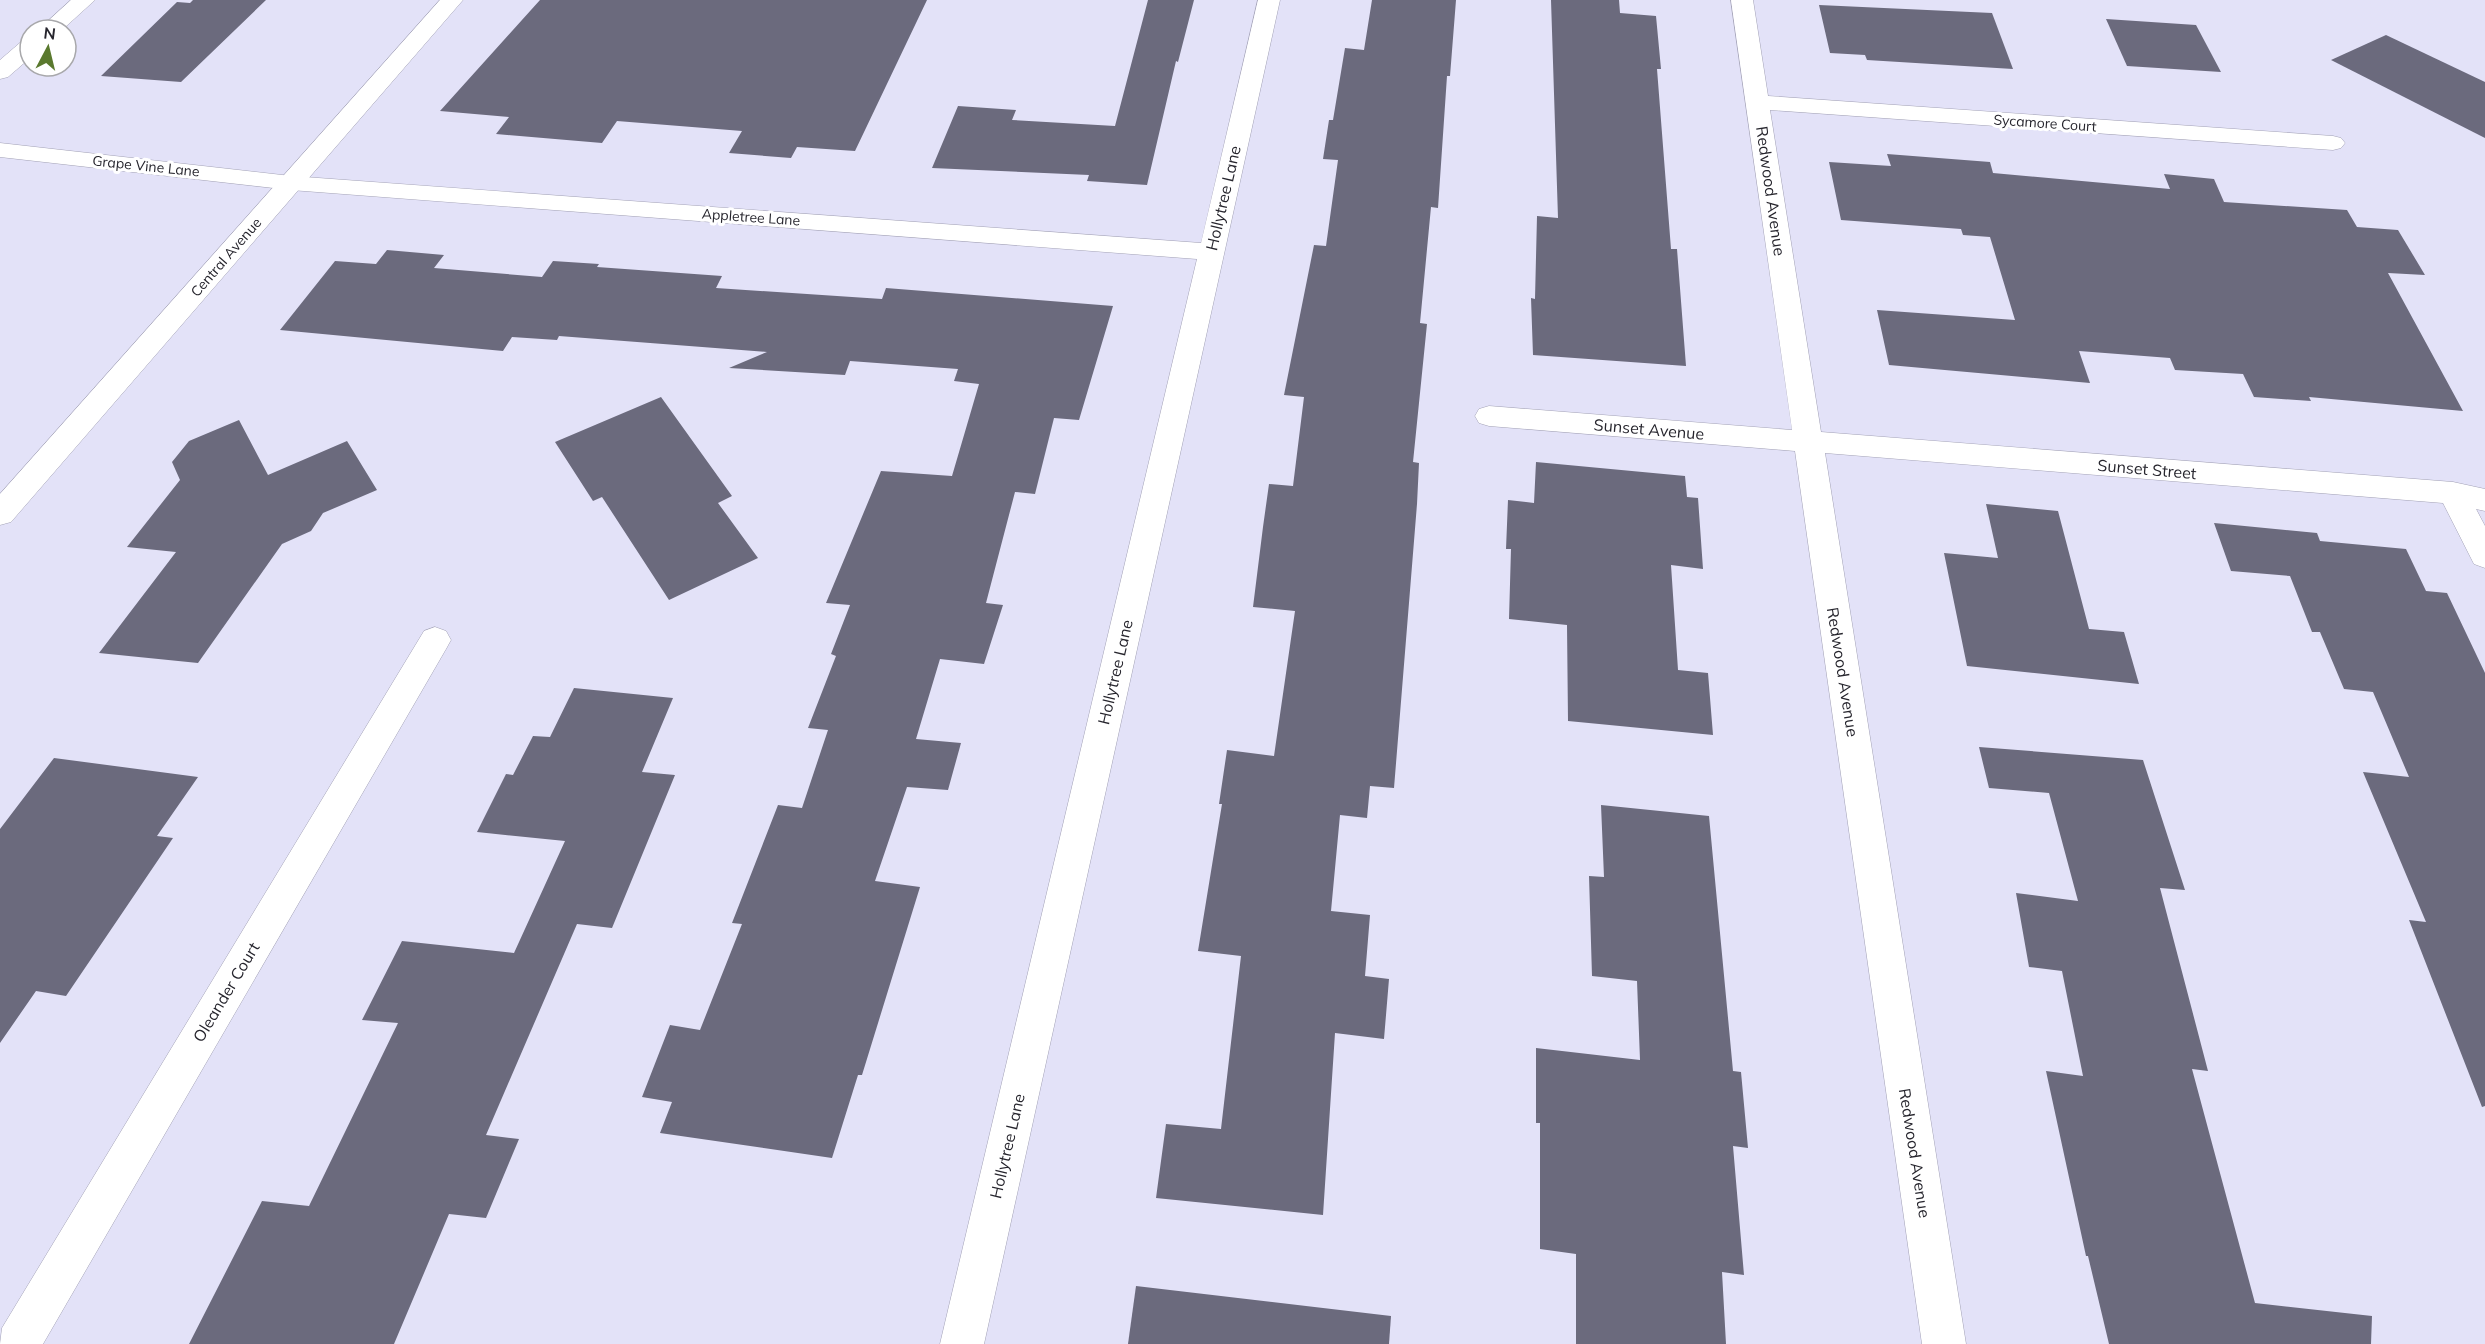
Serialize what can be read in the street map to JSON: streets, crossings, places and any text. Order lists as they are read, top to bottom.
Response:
{
  "streets": {
    "street": [
      "Sycamore Court",
      "Grape Vine Lane",
      "Redwood Avenue",
      "Hollytree Lane",
      "Appletree Lane",
      "Central Avenue",
      "Sunset Avenue",
      "Sunset Street",
      "Oleander Court"
    ]
  },
  "crossings": [
    ["Sycamore Court", "Redwood Avenue"],
    ["Grape Vine Lane", "Appletree Lane"],
    ["Grape Vine Lane", "Central Avenue"],
    ["Redwood Avenue", "Sunset Avenue"],
    ["Redwood Avenue", "Sunset Street"],
    ["Hollytree Lane", "Appletree Lane"],
    ["Appletree Lane", "Central Avenue"],
    ["Sunset Avenue", "Sunset Street"]
  ],
  "north": "top"
}
